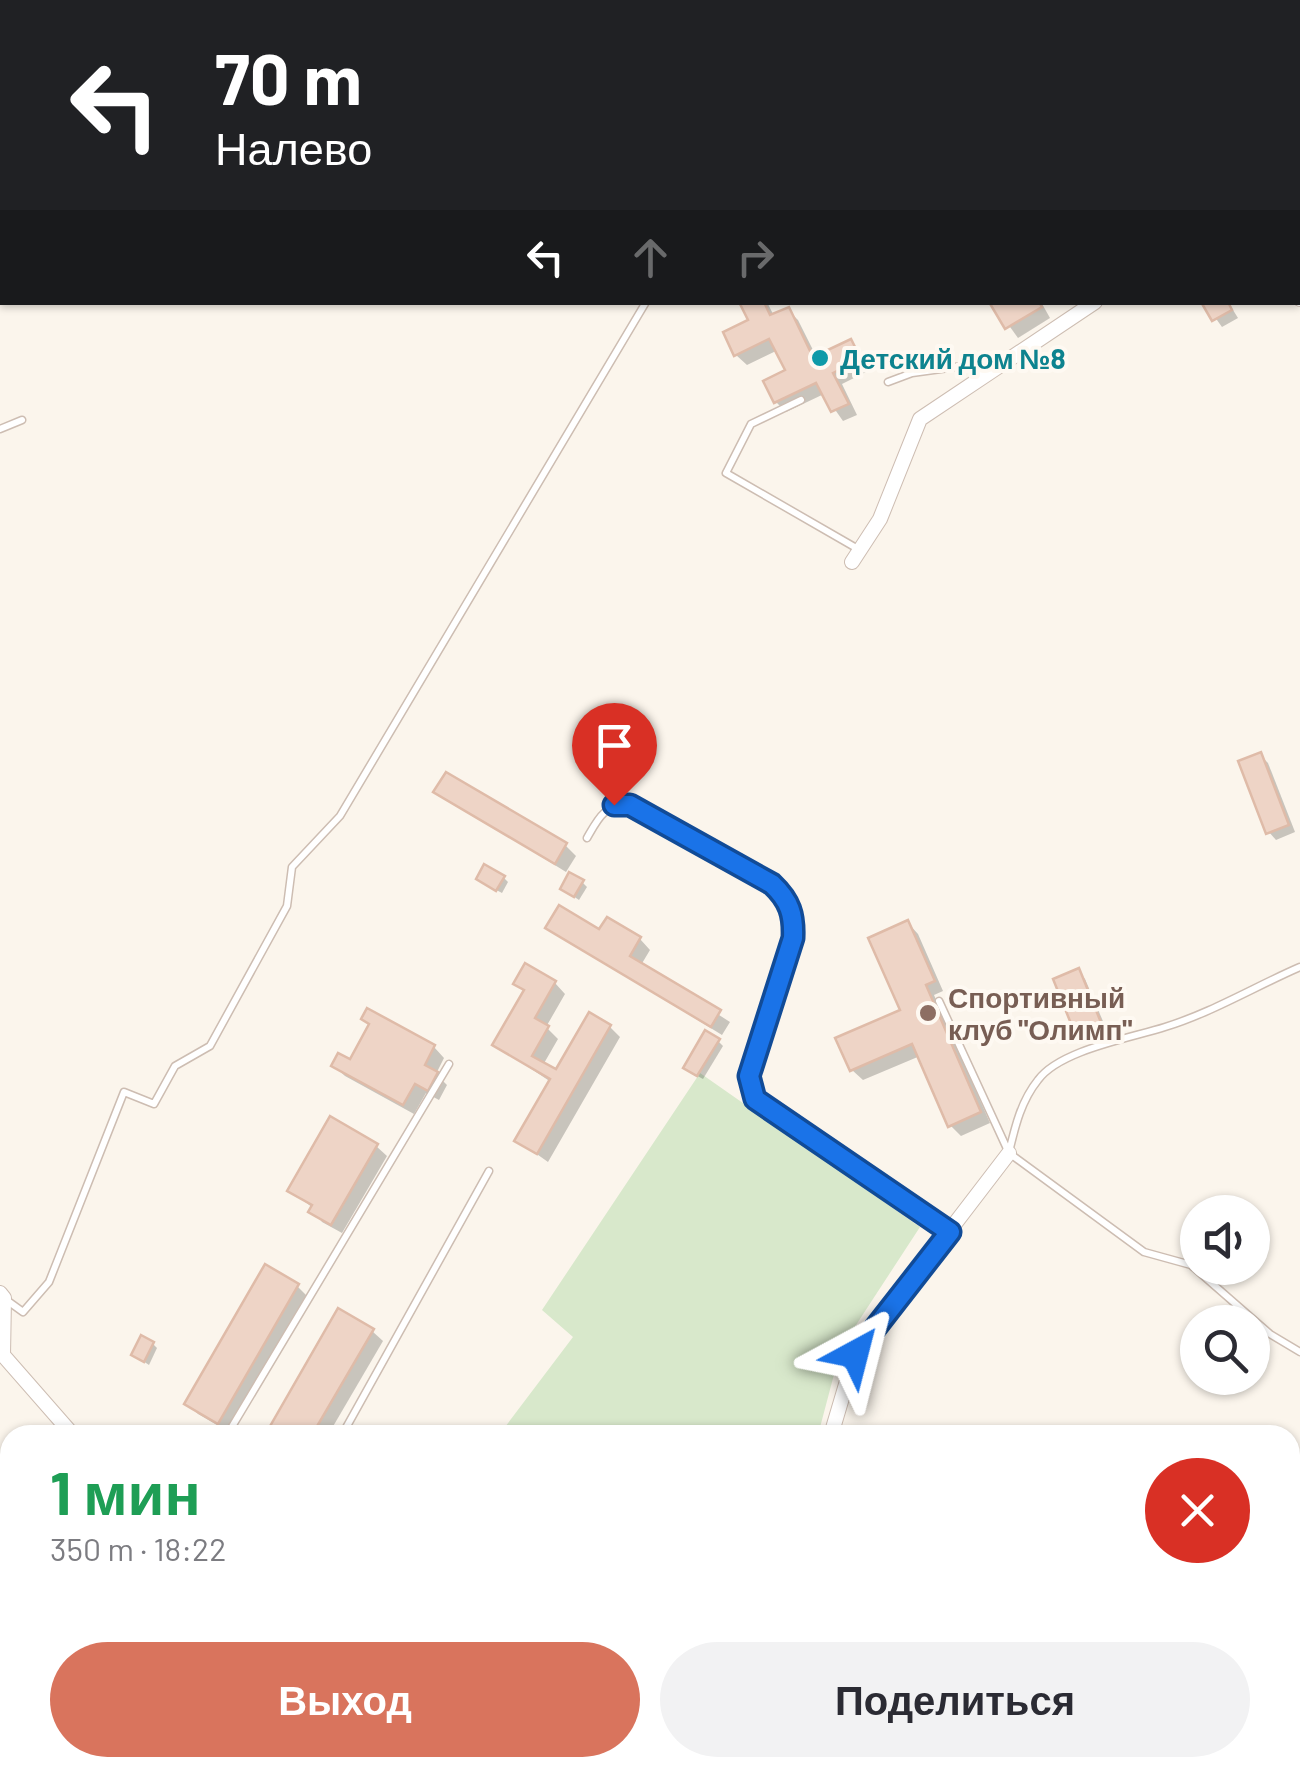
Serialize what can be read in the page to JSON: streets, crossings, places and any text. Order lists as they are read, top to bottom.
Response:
{
  "places": ["Детский дом №8", "Спортивный клуб \"Олимп\""],
  "page": {
    "turn": ["70 m", "Налево"],
    "heading": ["1 мин", "350 m · 18:22"],
    "buttons": ["Выход", "Поделиться"]
  }
}
